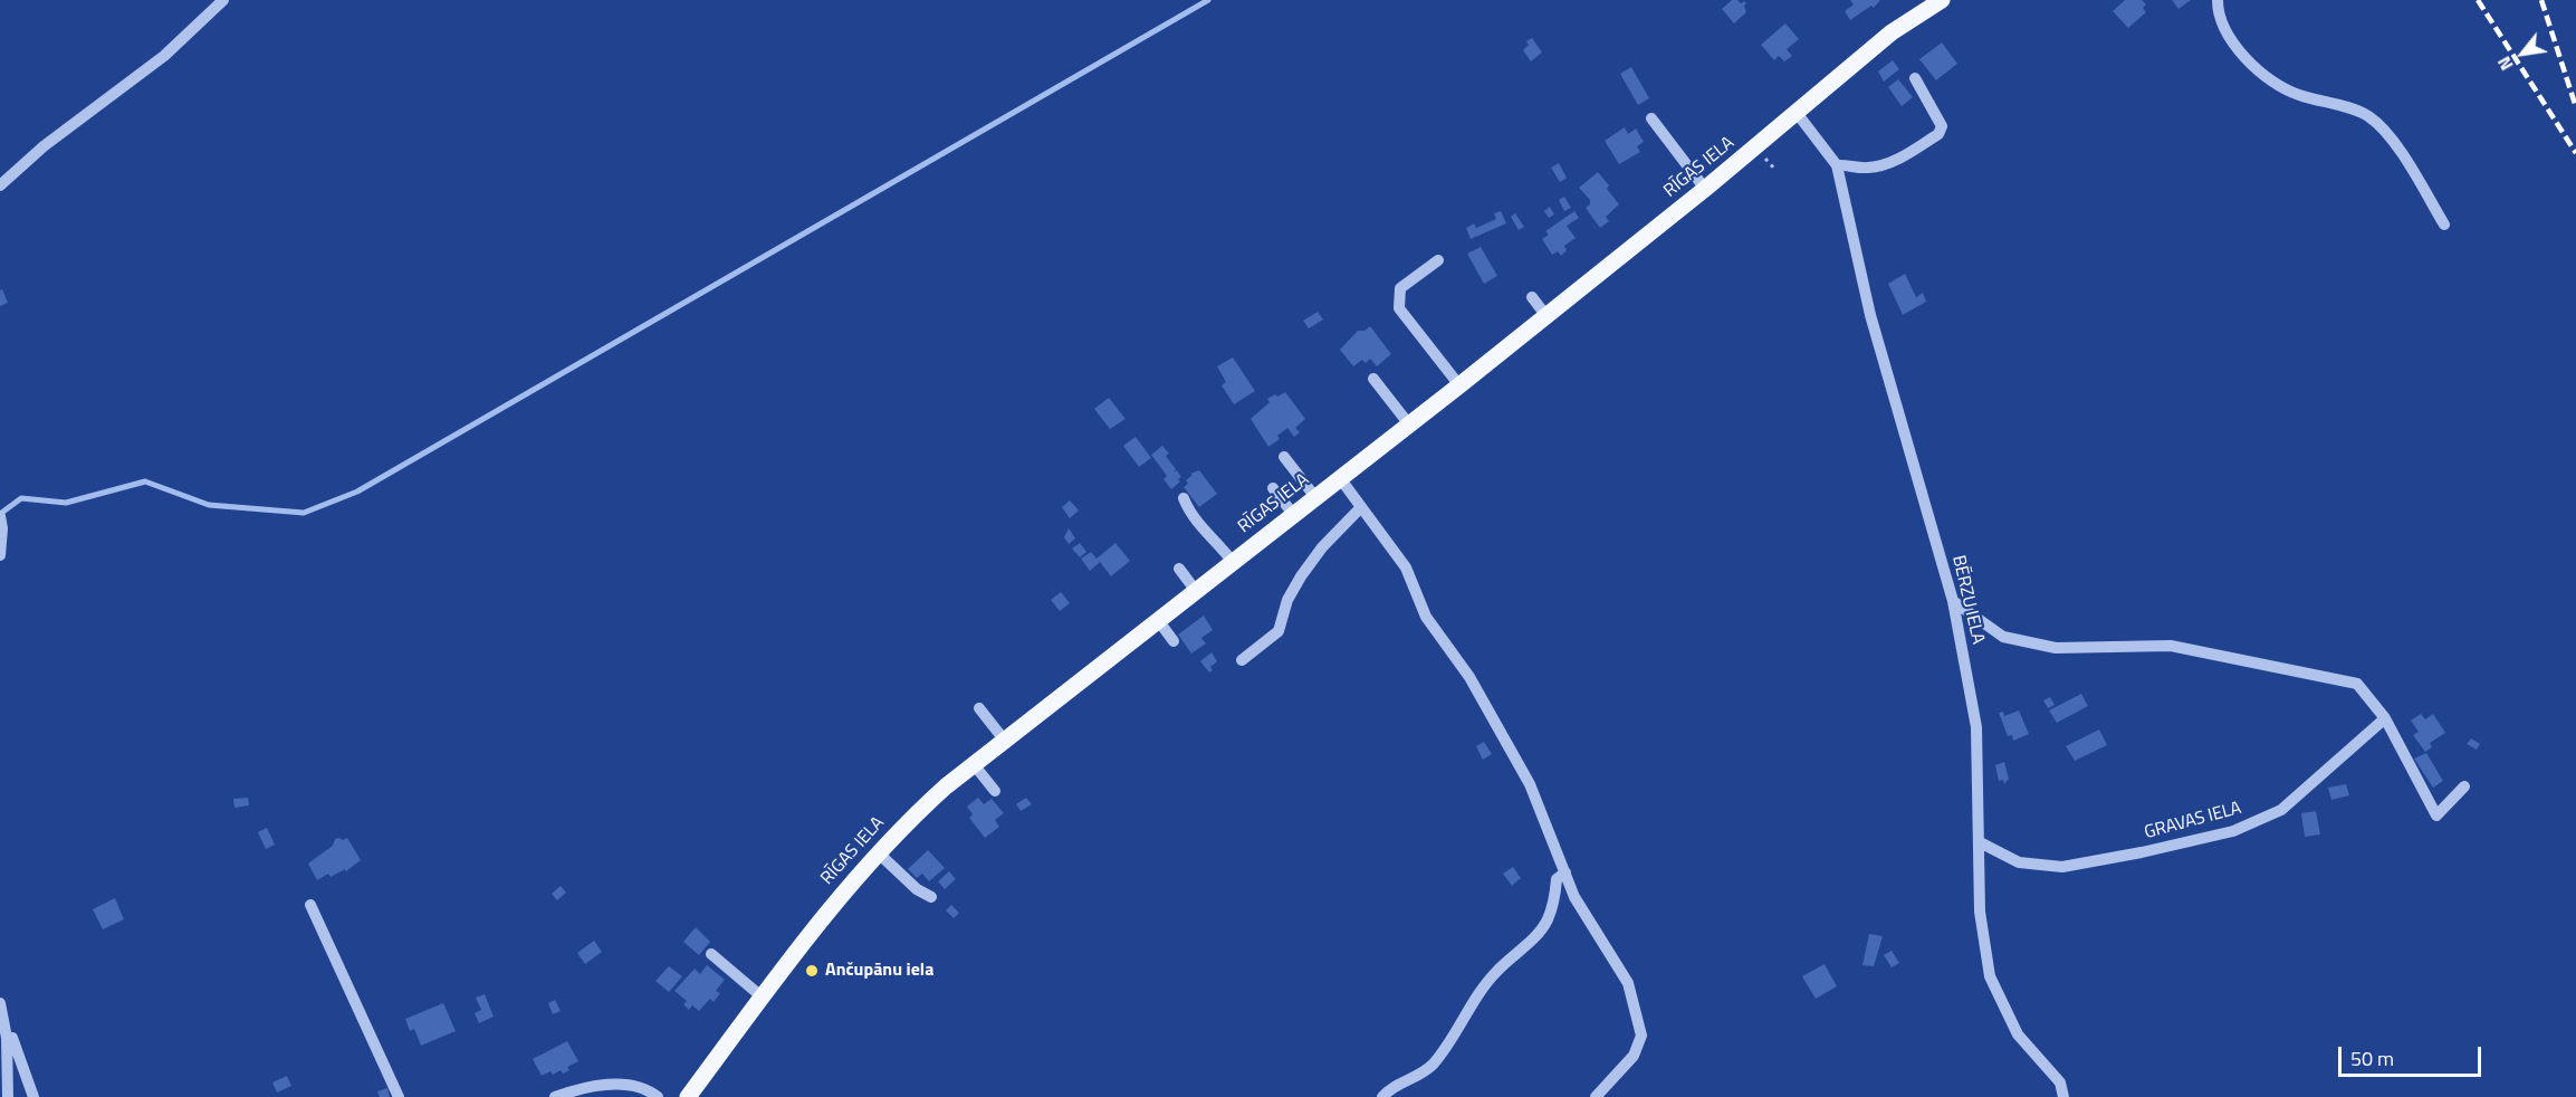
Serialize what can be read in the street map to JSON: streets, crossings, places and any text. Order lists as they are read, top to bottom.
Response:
{
  "streets": {
    "main road": ["RĪGAS IELA"],
    "street": ["BĒRZU IELA", "GRAVAS IELA"]
  },
  "crossings": [
    ["RĪGAS IELA", "BĒRZU IELA"],
    ["BĒRZU IELA", "GRAVAS IELA"]
  ],
  "places": ["Ančupānu iela"],
  "scale_bar": "50 m",
  "north": "bottom left"
}
